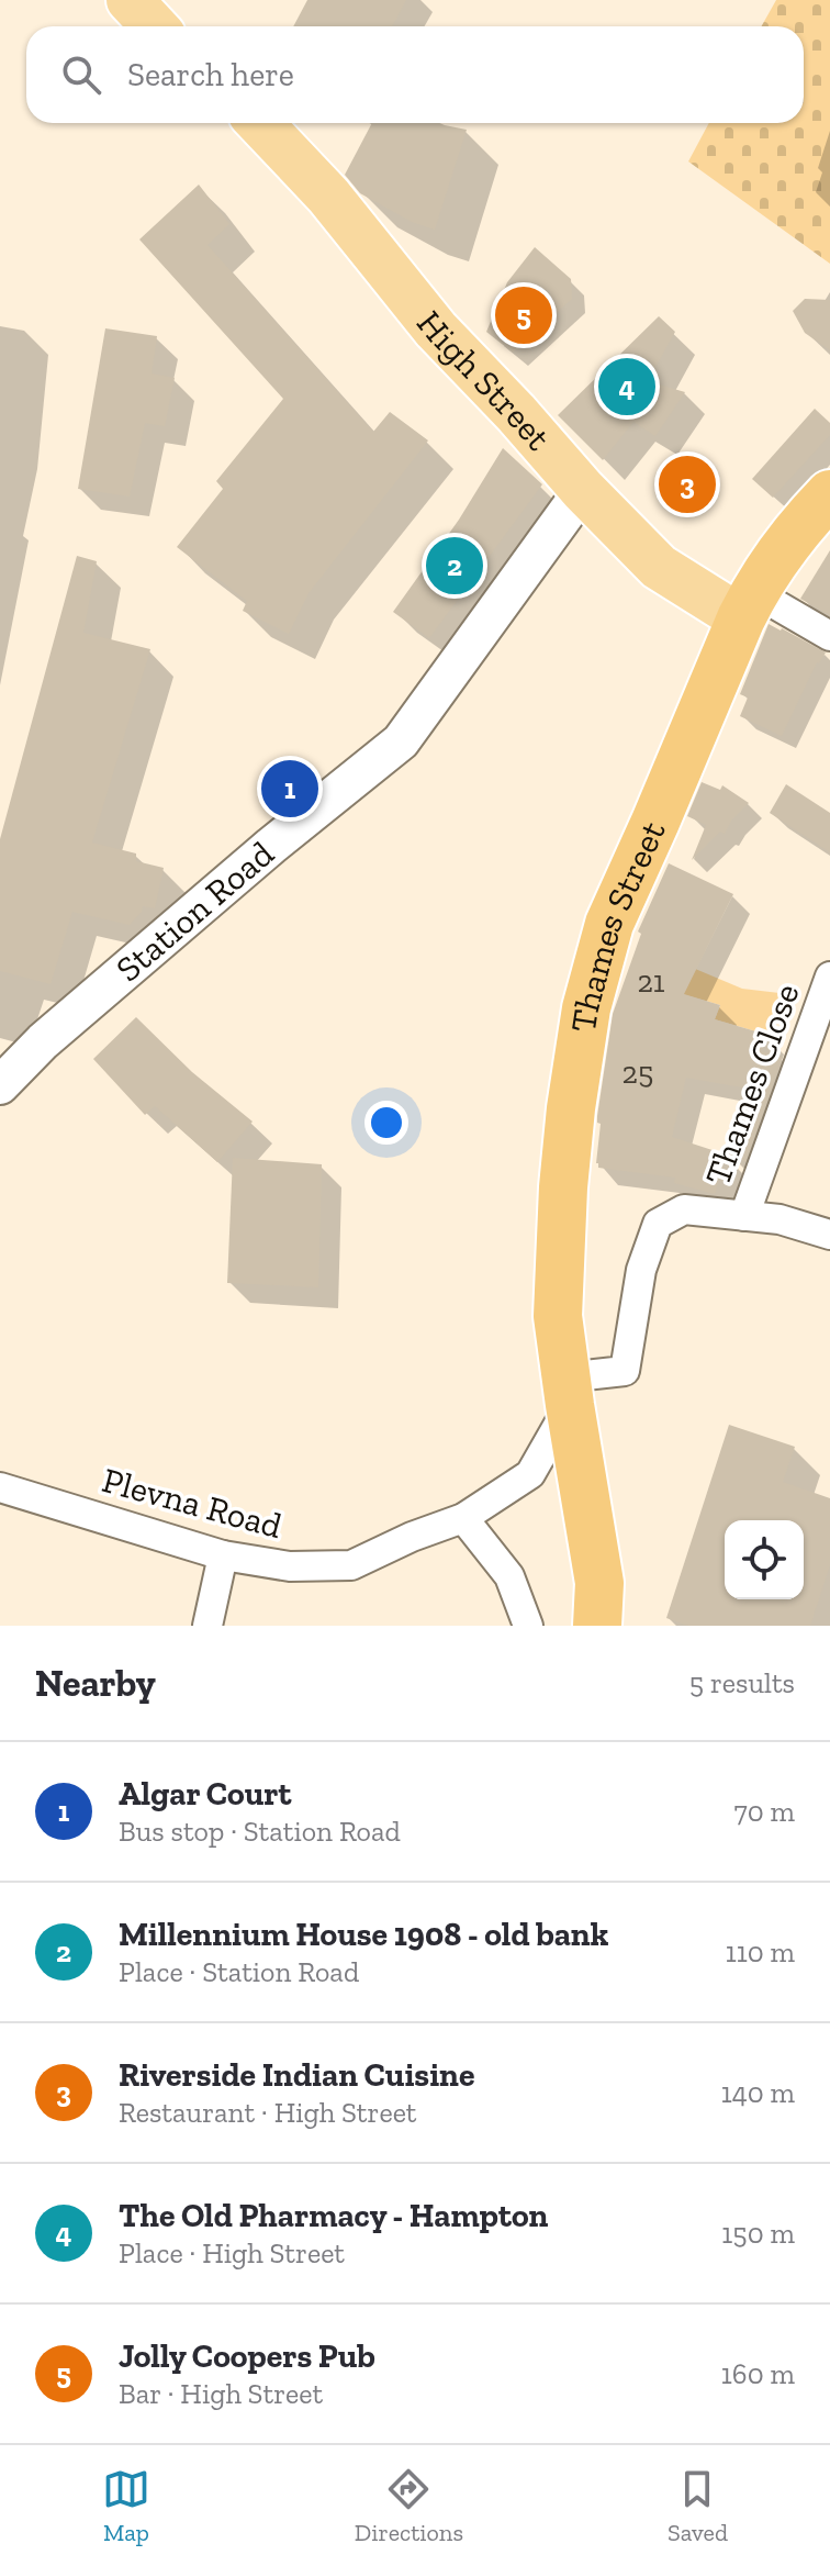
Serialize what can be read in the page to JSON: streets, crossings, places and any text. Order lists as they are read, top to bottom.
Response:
{
  "streets": {
    "highway": ["Thames Street"],
    "main road": ["High Street"],
    "street": ["Station Road", "Thames Close", "Plevna Road"]
  },
  "crossings": [
    ["High Street", "Station Road"],
    ["High Street", "Thames Street"],
    ["Thames Street", "Thames Close"],
    ["Thames Street", "Plevna Road"],
    ["Thames Close", "Plevna Road"]
  ],
  "house_numbers": ["21", "25"],
  "page": {
    "search": "Search here",
    "pins": [
      "5",
      "4",
      "3",
      "2",
      "1"
    ],
    "heading": ["Nearby", "5 results"],
    "list": [
      {
        "mark": "1",
        "name": "Algar Court",
        "note": "Bus stop · Station Road",
        "value": "70 m"
      },
      {
        "mark": "2",
        "name": "Millennium House 1908 - old bank",
        "note": "Place · Station Road",
        "value": "110 m"
      },
      {
        "mark": "3",
        "name": "Riverside Indian Cuisine",
        "note": "Restaurant · High Street",
        "value": "140 m"
      },
      {
        "mark": "4",
        "name": "The Old Pharmacy - Hampton",
        "note": "Place · High Street",
        "value": "150 m"
      },
      {
        "mark": "5",
        "name": "Jolly Coopers Pub",
        "note": "Bar · High Street",
        "value": "160 m"
      }
    ],
    "nav": ["Map", "Directions", "Saved"]
  }
}
